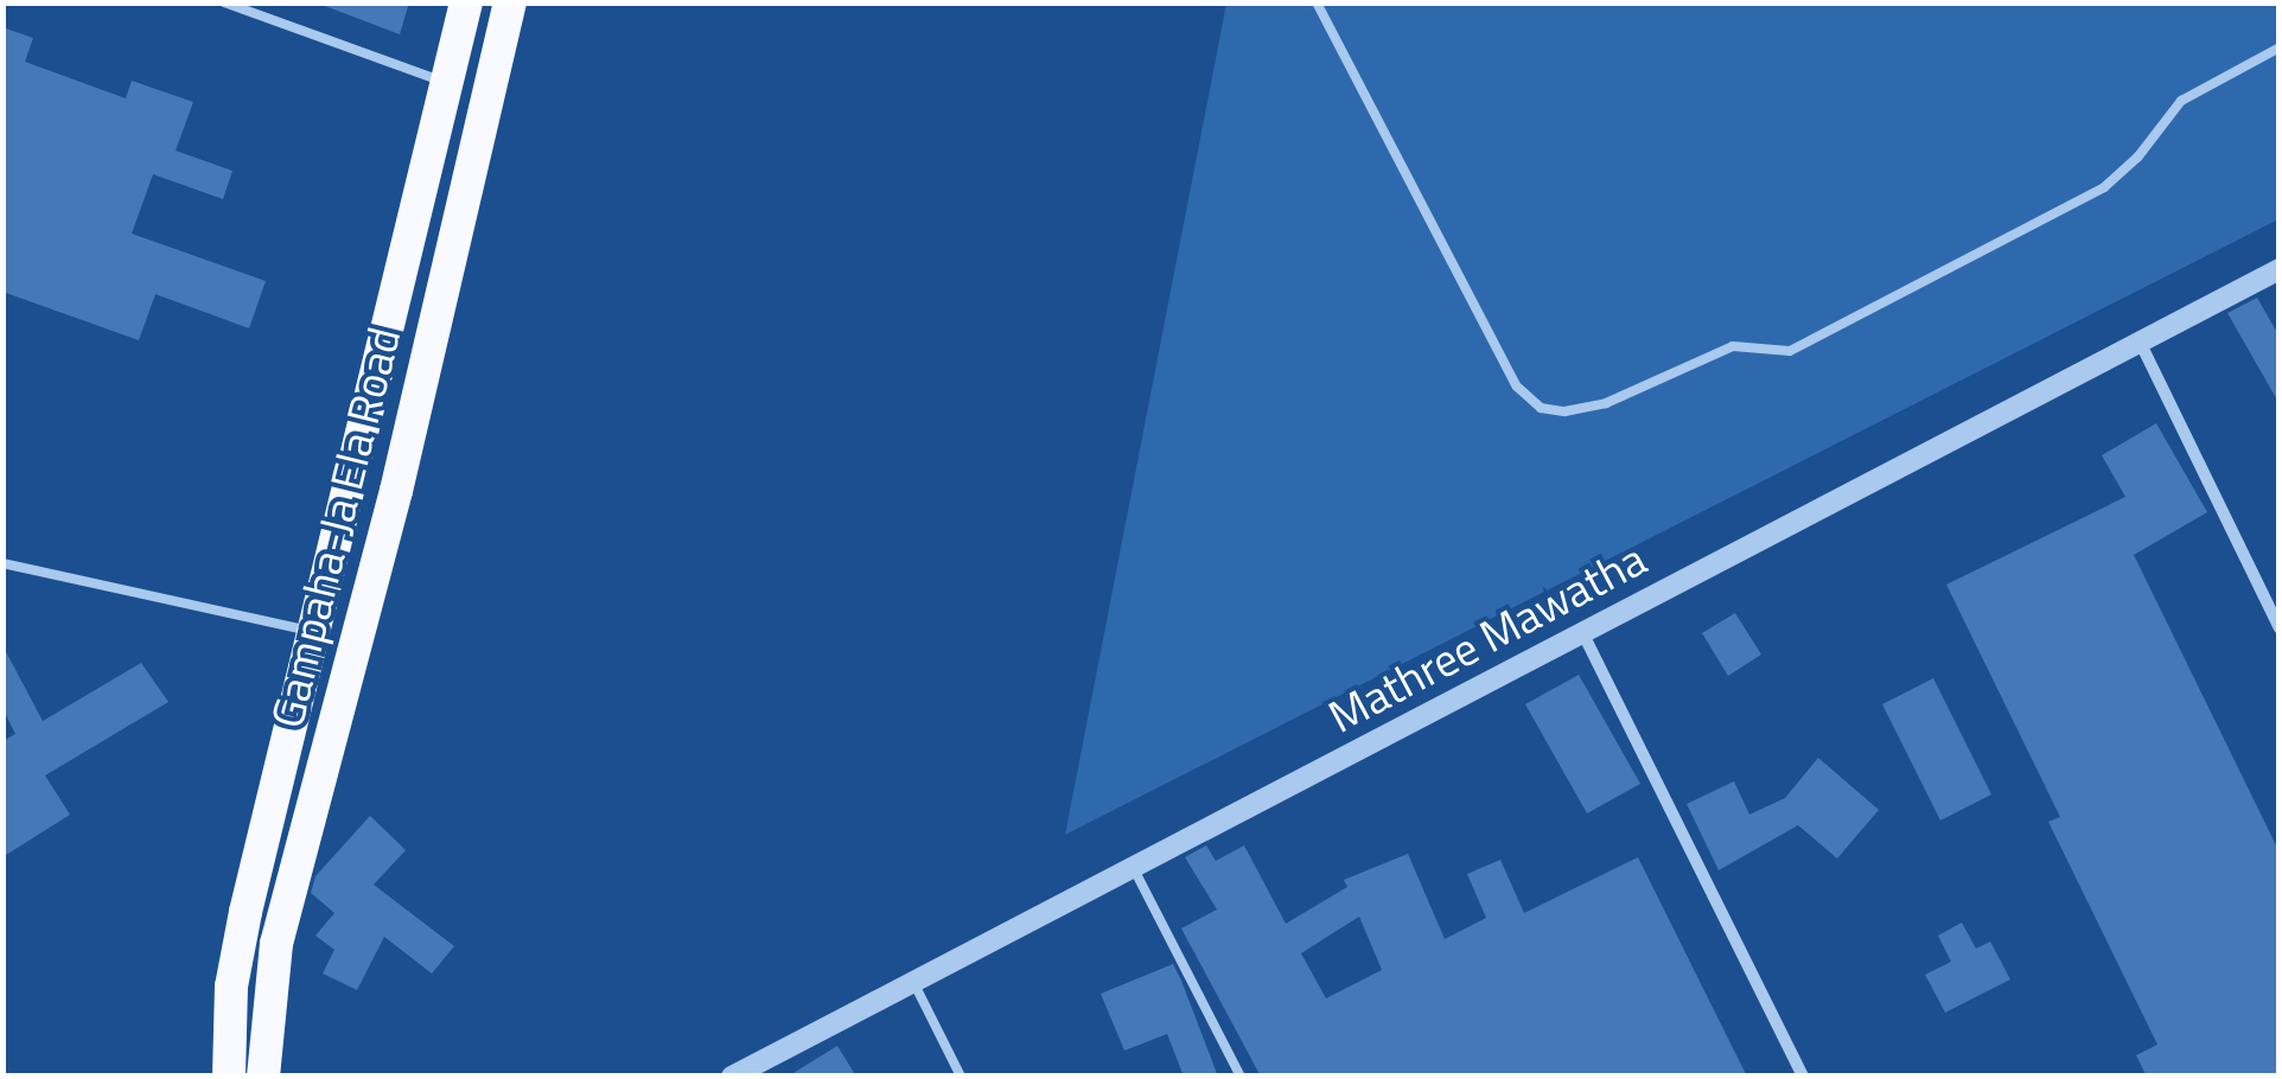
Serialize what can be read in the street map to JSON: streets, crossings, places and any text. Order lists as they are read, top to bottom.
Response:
{
  "streets": {
    "highway": ["Gampaha-Ja Ela Road"],
    "street": ["Mathree Mawatha"]
  }
}
